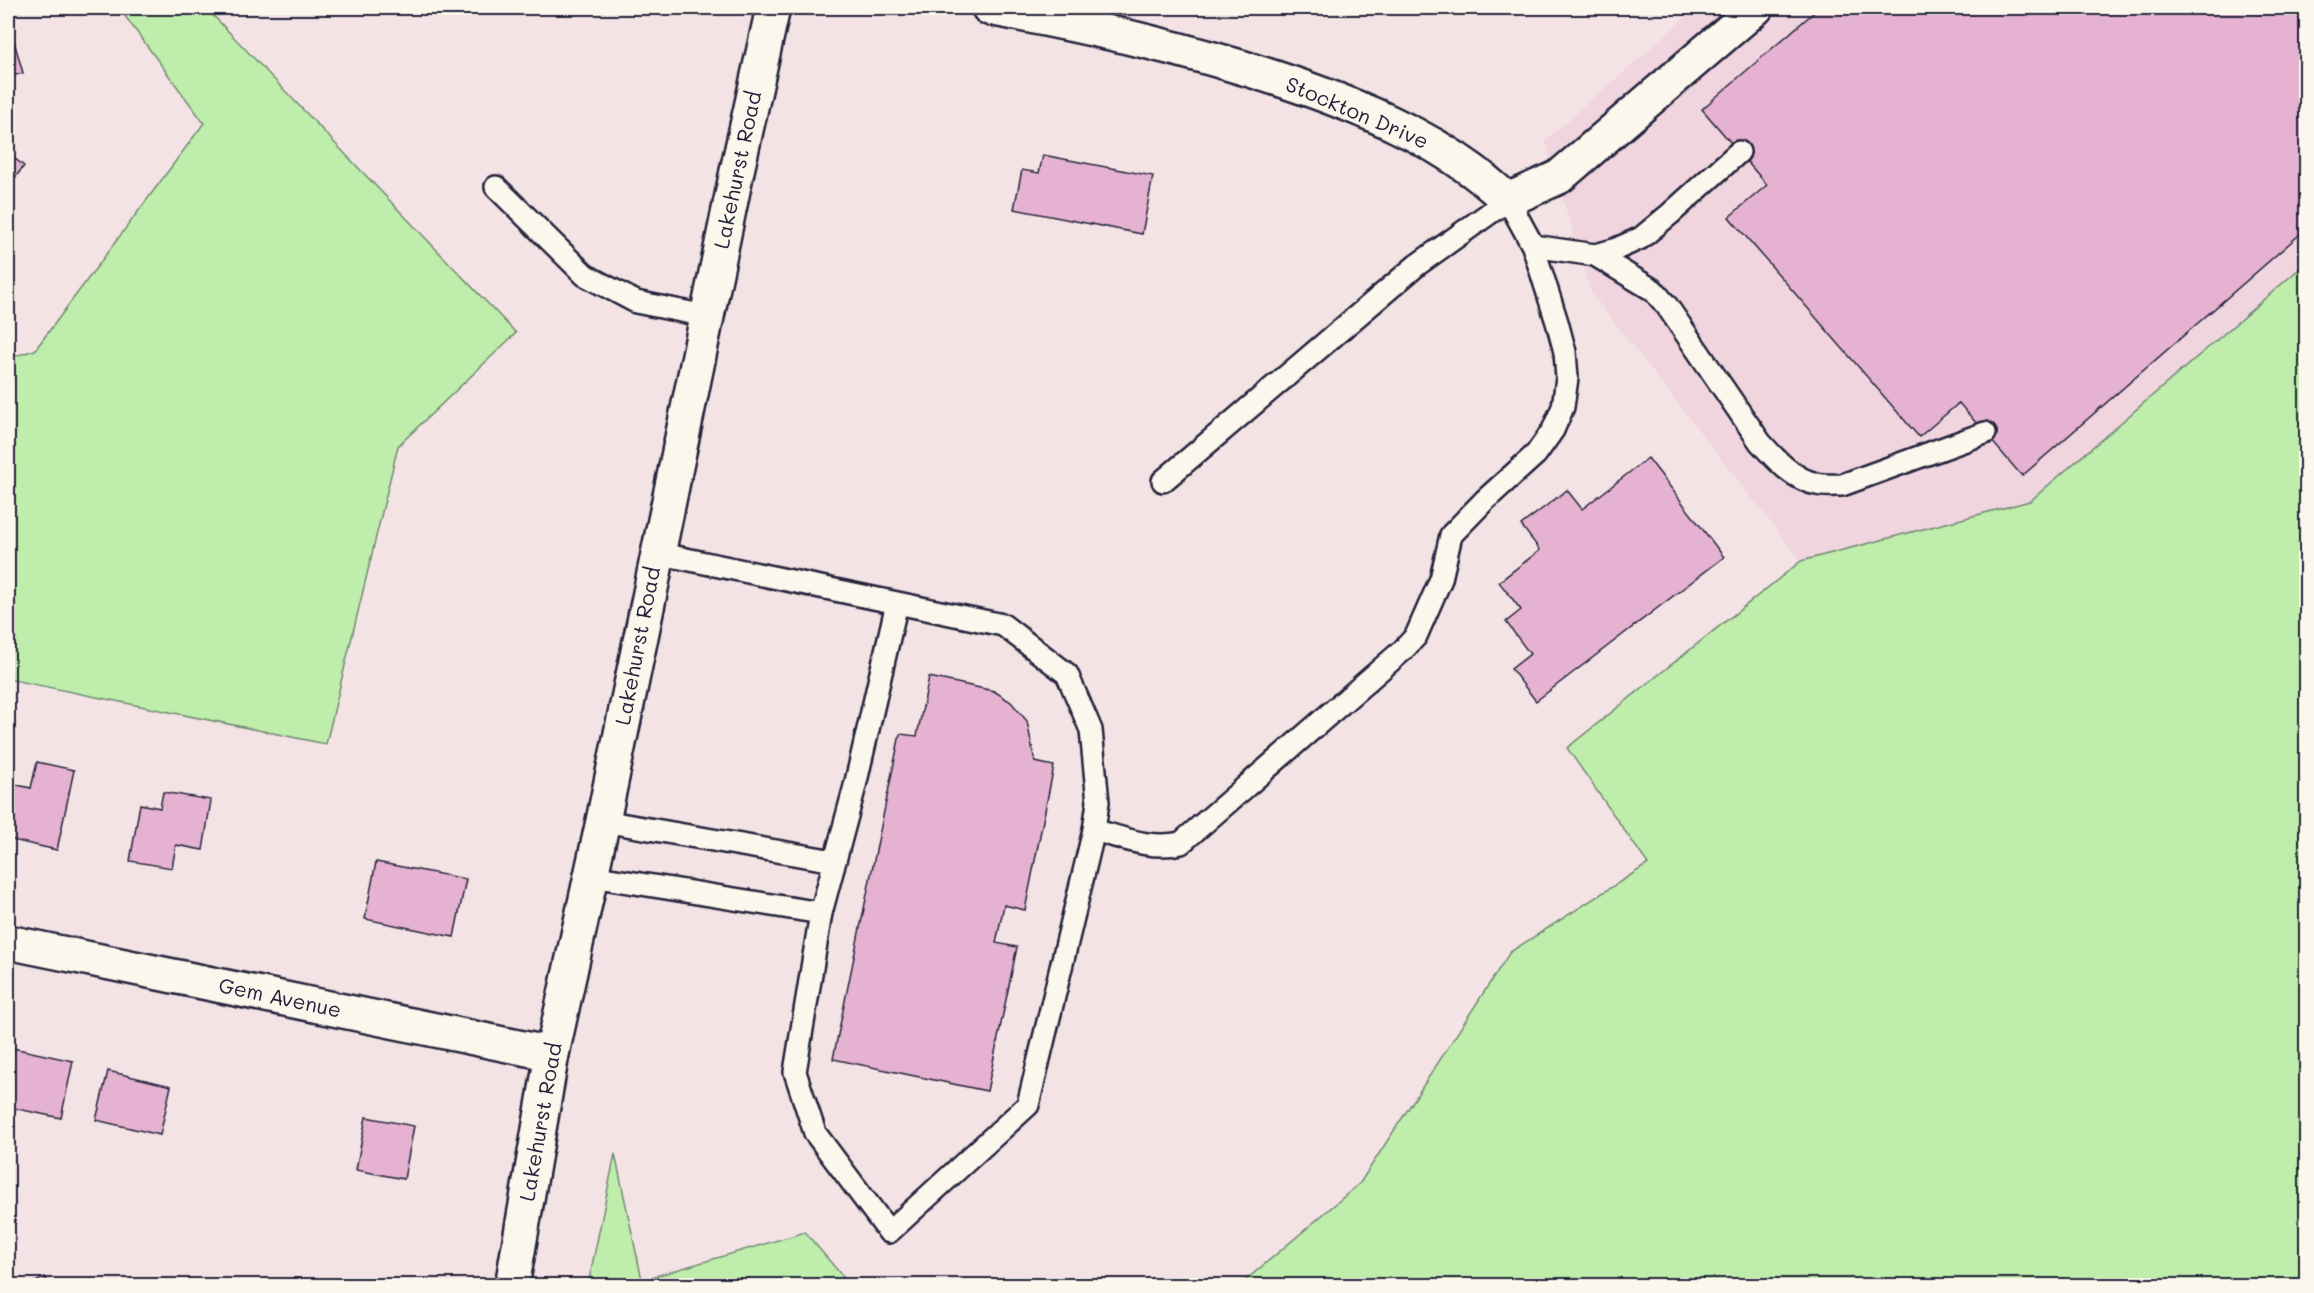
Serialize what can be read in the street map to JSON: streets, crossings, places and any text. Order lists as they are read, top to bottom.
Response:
{
  "streets": {
    "street": ["Stockton Drive", "Lakehurst Road", "Gem Avenue"]
  },
  "crossings": [
    ["Lakehurst Road", "Gem Avenue"]
  ]
}
